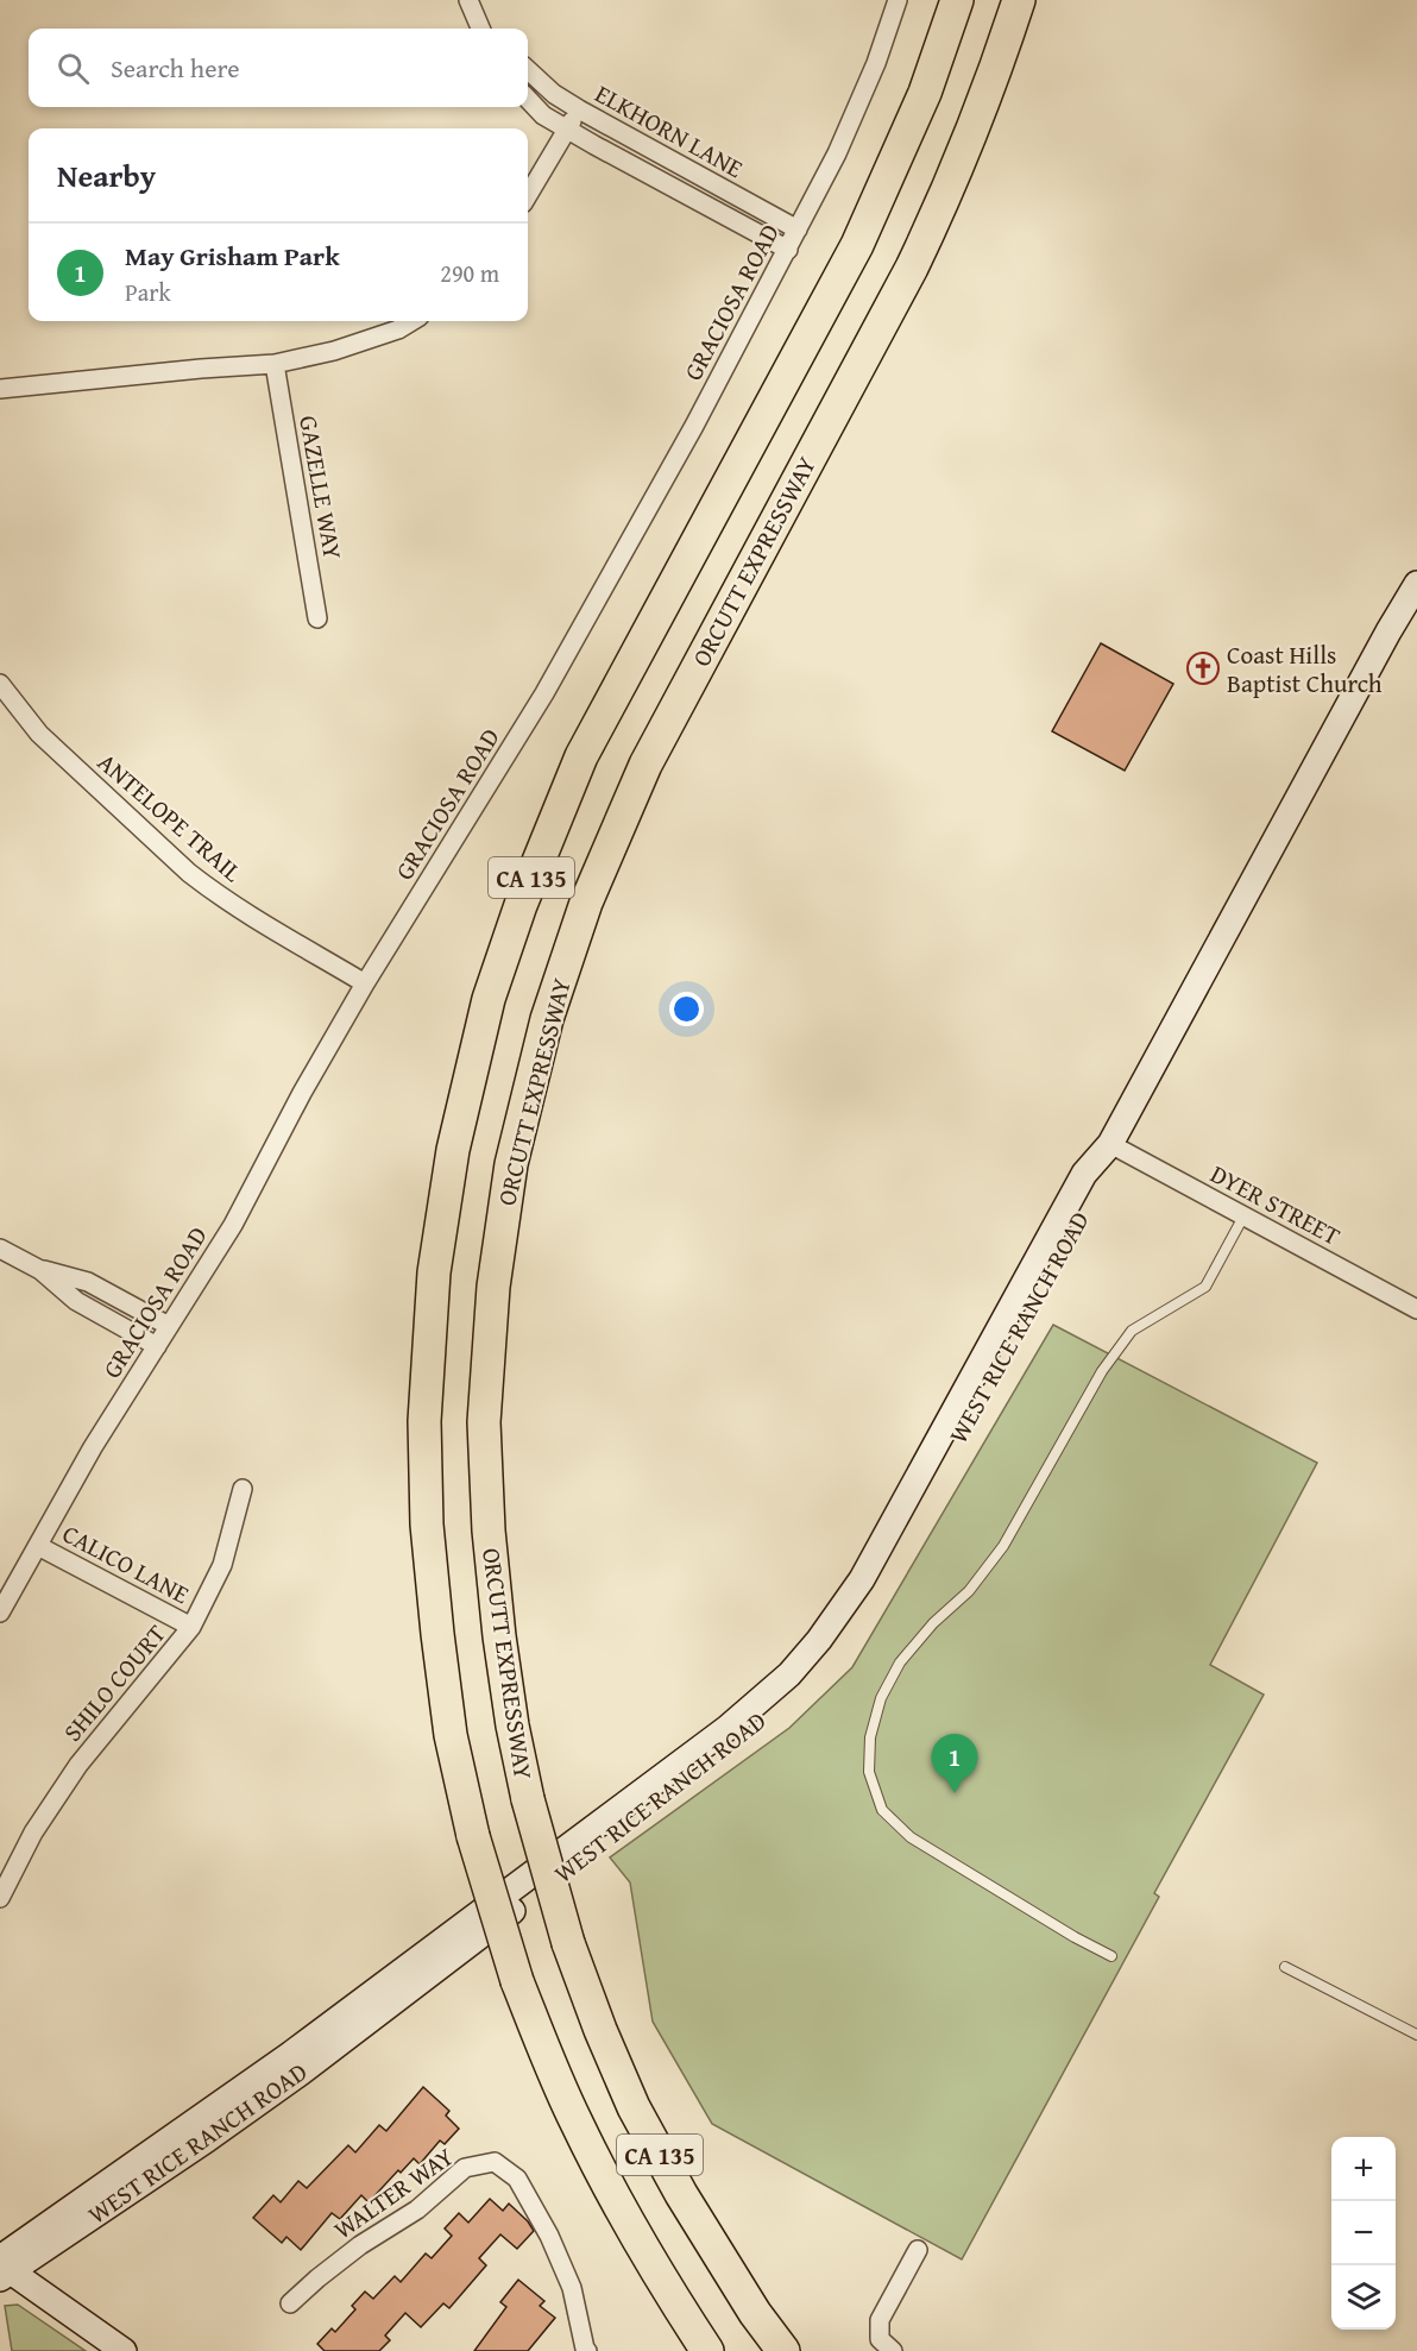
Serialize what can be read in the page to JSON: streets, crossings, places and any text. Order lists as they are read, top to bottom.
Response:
{
  "streets": {
    "highway": ["ORCUTT EXPRESSWAY", "CA 135"],
    "main road": ["WEST RICE RANCH ROAD"],
    "street": [
      "ELKHORN LANE",
      "GRACIOSA ROAD",
      "GAZELLE WAY",
      "ANTELOPE TRAIL",
      "DYER STREET",
      "CALICO LANE",
      "SHILO COURT",
      "WALTER WAY"
    ]
  },
  "crossings": [
    ["ELKHORN LANE", "GRACIOSA ROAD"],
    ["GRACIOSA ROAD", "ANTELOPE TRAIL"],
    ["GRACIOSA ROAD", "CALICO LANE"],
    ["DYER STREET", "WEST RICE RANCH ROAD"],
    ["CALICO LANE", "SHILO COURT"]
  ],
  "places": {
    "church": ["Coast Hills Baptist Church"]
  },
  "page": {
    "search": "Search here",
    "heading": "Nearby",
    "list": [
      {
        "mark": "1",
        "name": "May Grisham Park",
        "note": "Park",
        "value": "290 m"
      }
    ],
    "pins": "1",
    "map_buttons": ["+", "−"]
  }
}
